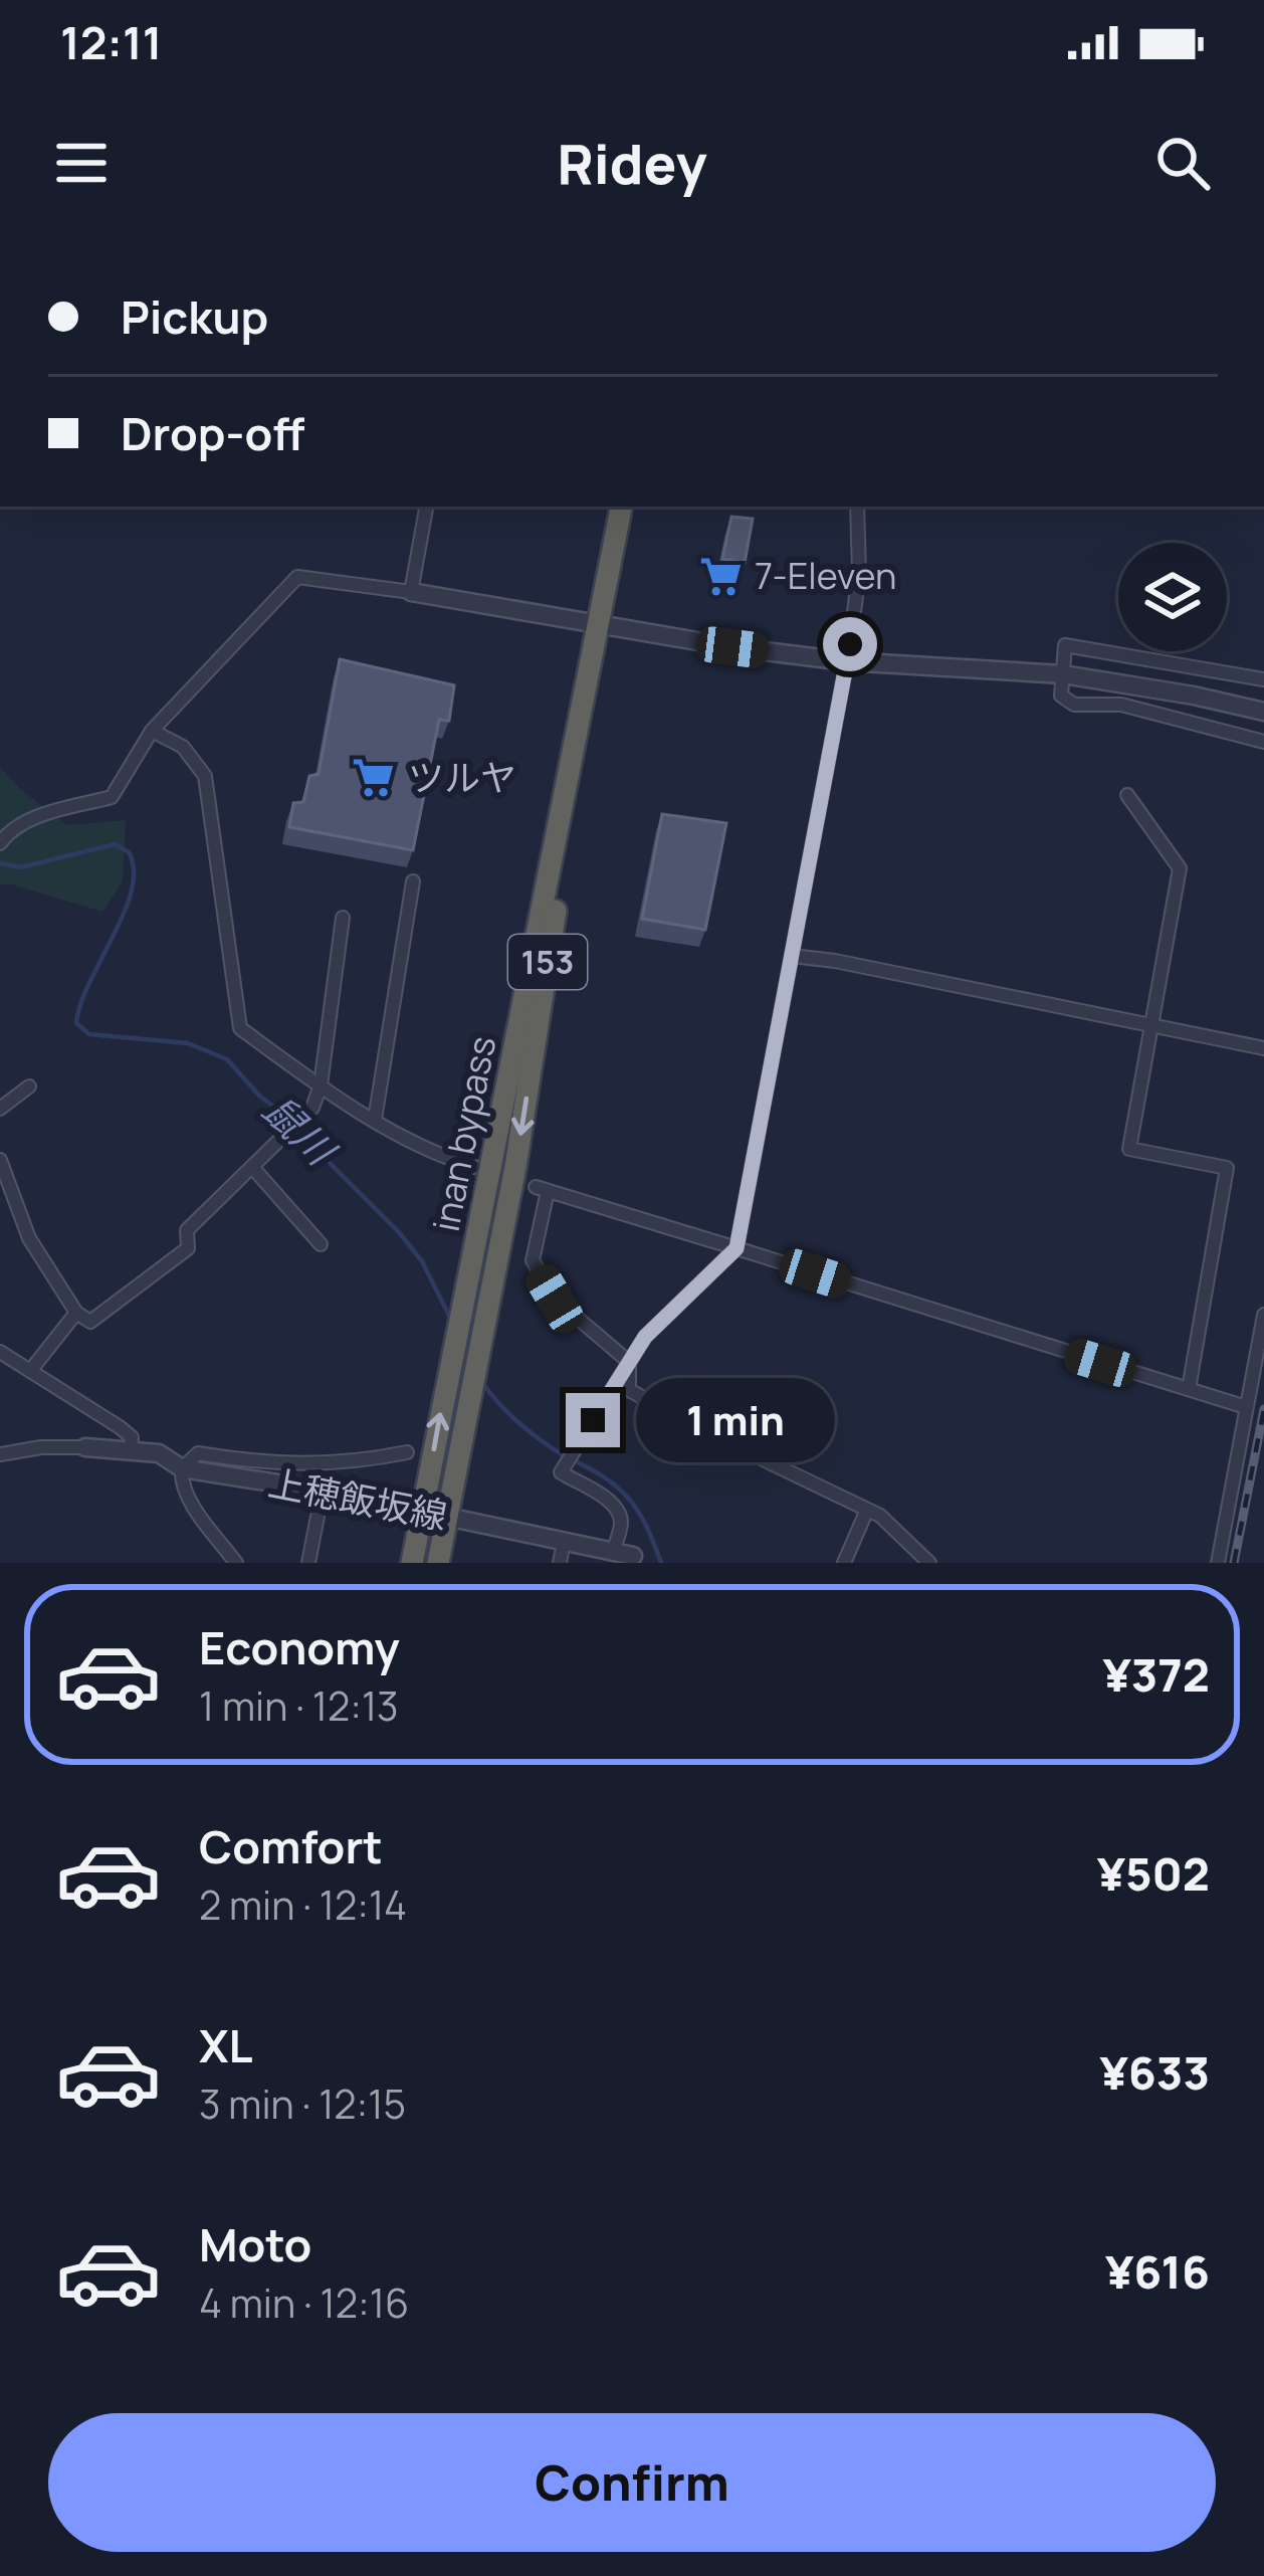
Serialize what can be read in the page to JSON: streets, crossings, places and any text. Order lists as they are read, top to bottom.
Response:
{
  "streets": {
    "highway": ["153", "inan bypass"],
    "street": ["上穂飯坂線"]
  },
  "crossings": [
    ["inan bypass", "上穂飯坂線"]
  ],
  "water": ["鼠川"],
  "places": {
    "supermarket": ["7-Eleven", "ツルヤ"]
  },
  "page": {
    "status": "12:11",
    "header": "Ridey",
    "banner": ["Pickup", "Drop-off"],
    "bubble": "1 min",
    "list": [
      {
        "name": "Economy",
        "note": "1 min · 12:13",
        "value": "¥372"
      },
      {
        "name": "Comfort",
        "note": "2 min · 12:14",
        "value": "¥502"
      },
      {
        "name": "XL",
        "note": "3 min · 12:15",
        "value": "¥633"
      },
      {
        "name": "Moto",
        "note": "4 min · 12:16",
        "value": "¥616"
      }
    ],
    "buttons": "Confirm"
  }
}
